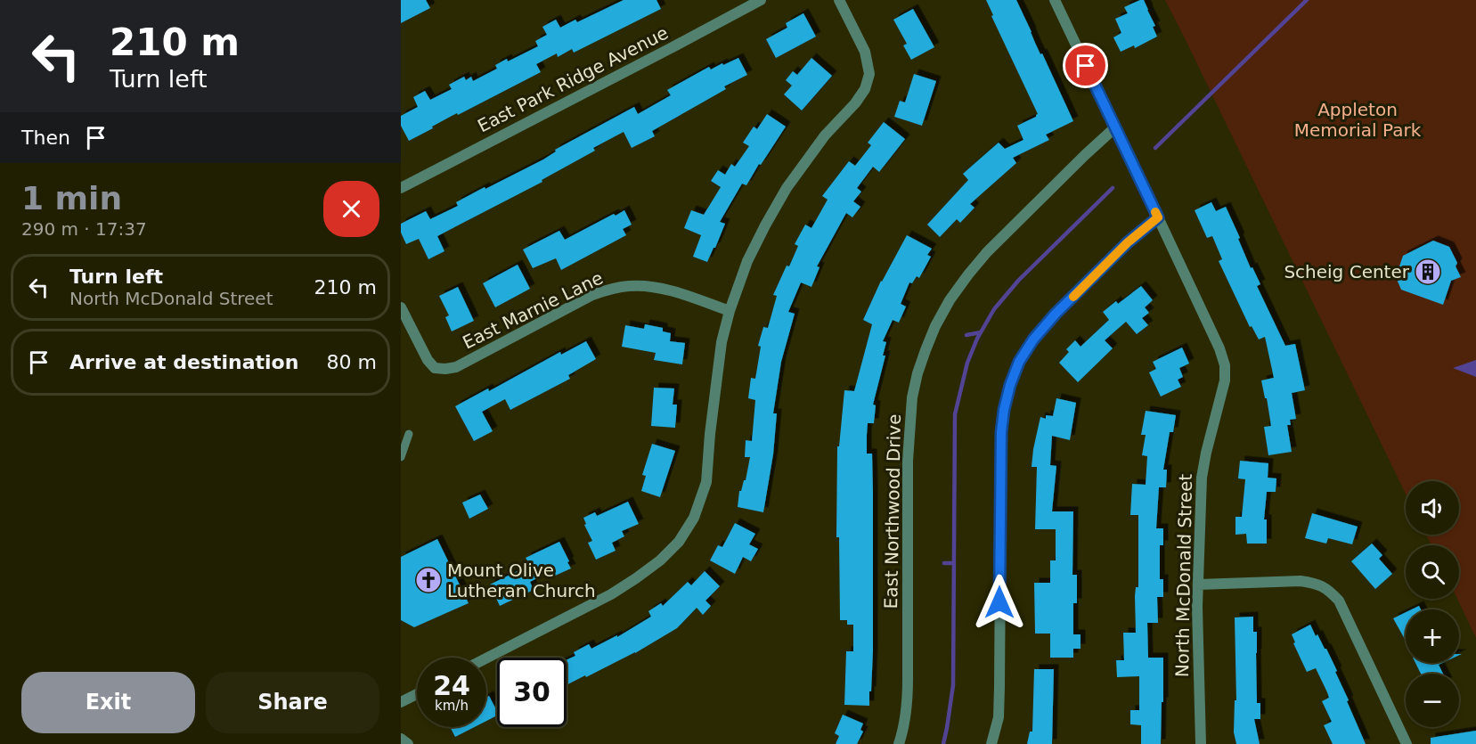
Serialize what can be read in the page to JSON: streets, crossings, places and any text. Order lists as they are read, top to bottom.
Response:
{
  "streets": {
    "street": [
      "East Park Ridge Avenue",
      "East Marnie Lane",
      "East Northwood Drive",
      "North McDonald Street"
    ]
  },
  "crossings": [
    ["East Northwood Drive", "North McDonald Street"]
  ],
  "parks": ["Appleton Memorial Park"],
  "places": {
    "building": ["Scheig Center"],
    "church": ["Mount Olive Lutheran Church"]
  },
  "page": {
    "turn": ["210 m", "Turn left"],
    "then": "Then",
    "heading": ["1 min", "290 m · 17:37"],
    "list": [
      {
        "name": "Turn left",
        "note": "North McDonald Street",
        "value": "210 m"
      },
      {
        "name": "Arrive at destination",
        "value": "80 m"
      }
    ],
    "map_buttons": ["+", "−"],
    "speed": "24 km/h",
    "limit": "30",
    "buttons": ["Exit", "Share"]
  }
}
